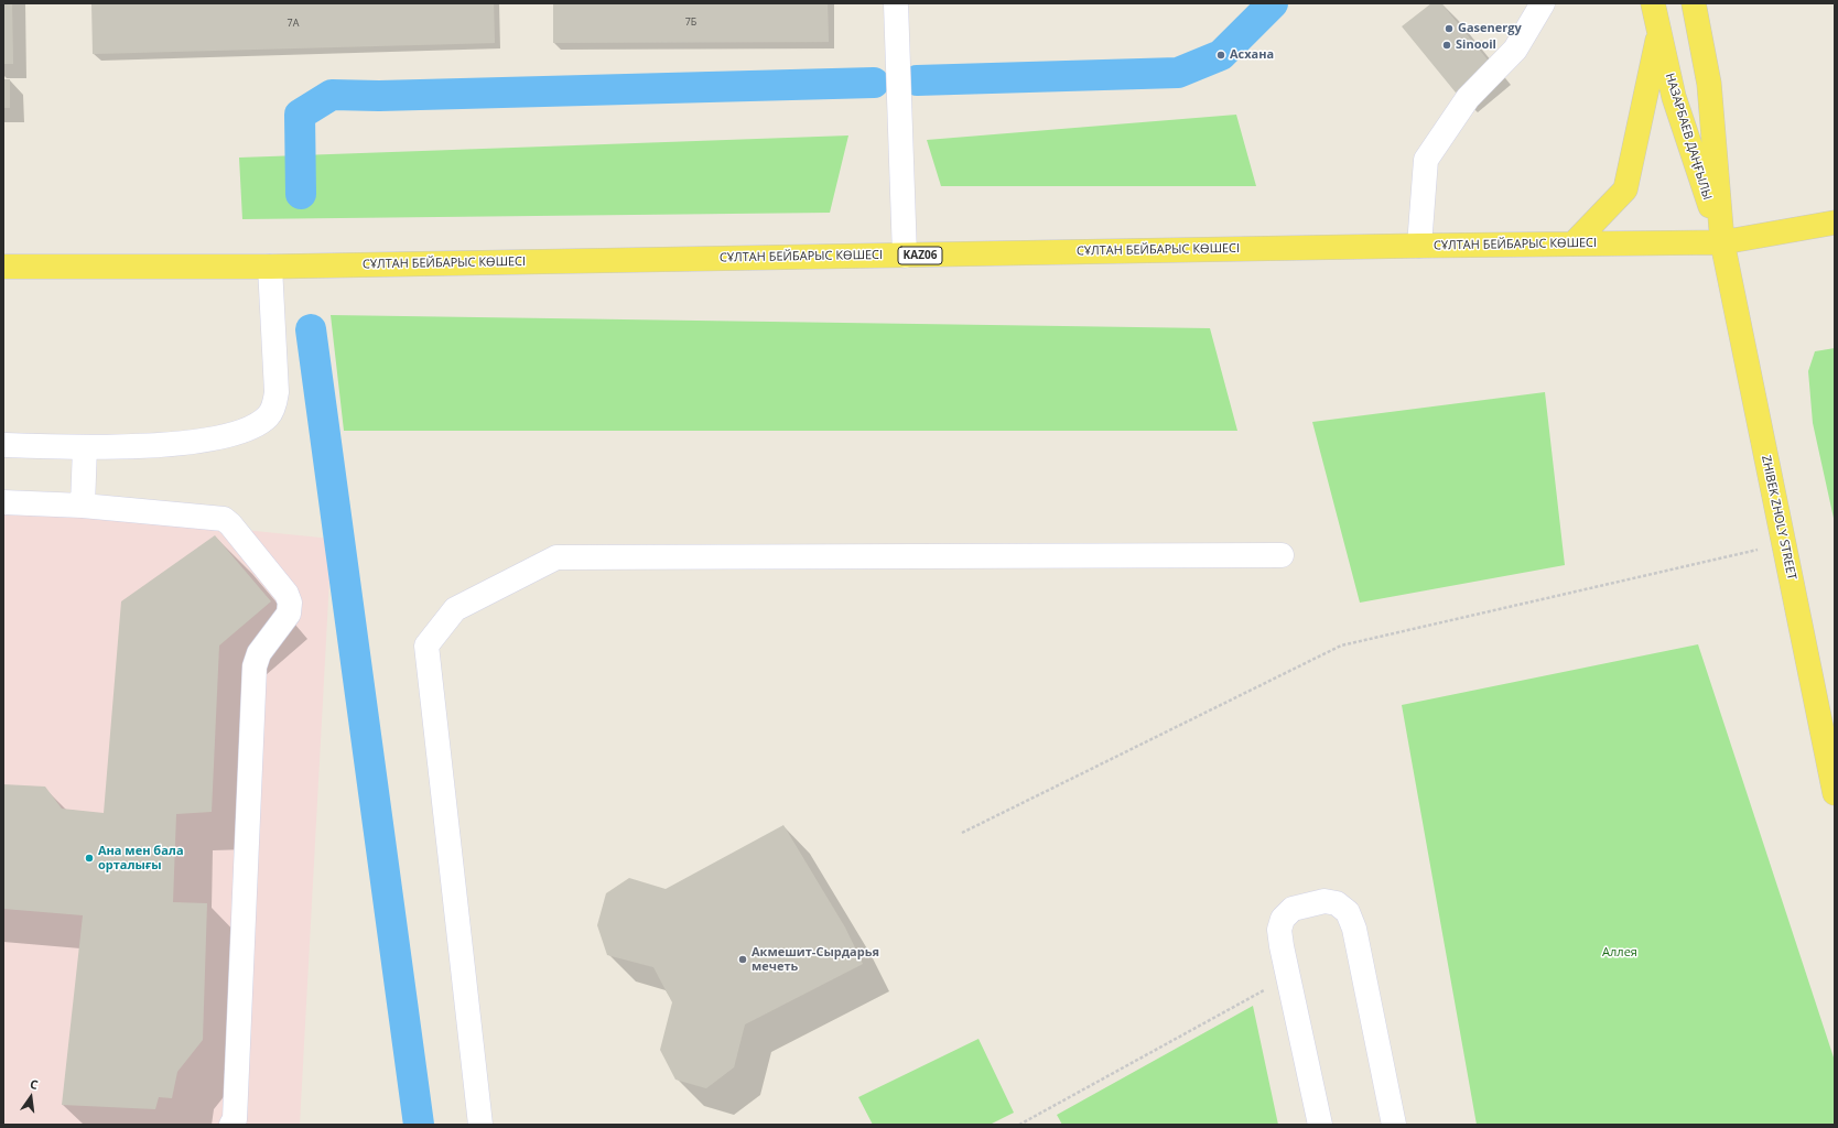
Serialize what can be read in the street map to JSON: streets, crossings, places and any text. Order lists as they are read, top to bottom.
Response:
{
  "streets": {
    "main road": [
      "НАЗАРБАЕВ ДАҢҒЫЛЫ",
      "СҰЛТАН БЕЙБАРЫС КӨШЕСІ",
      "KAZ06",
      "ZHIBEK ZHOLY STREET"
    ]
  },
  "crossings": [
    ["НАЗАРБАЕВ ДАҢҒЫЛЫ", "СҰЛТАН БЕЙБАРЫС КӨШЕСІ"],
    ["НАЗАРБАЕВ ДАҢҒЫЛЫ", "ZHIBEK ZHOLY STREET"],
    ["СҰЛТАН БЕЙБАРЫС КӨШЕСІ", "ZHIBEK ZHOLY STREET"]
  ],
  "parks": ["Аллея"],
  "places": [
    "Gasenergy",
    "Sinooil",
    "Асхана",
    "Ана мен бала орталығы",
    "Акмешит-Сырдарья мечеть"
  ],
  "house_numbers": ["7Б", "7А"],
  "north": "top"
}
